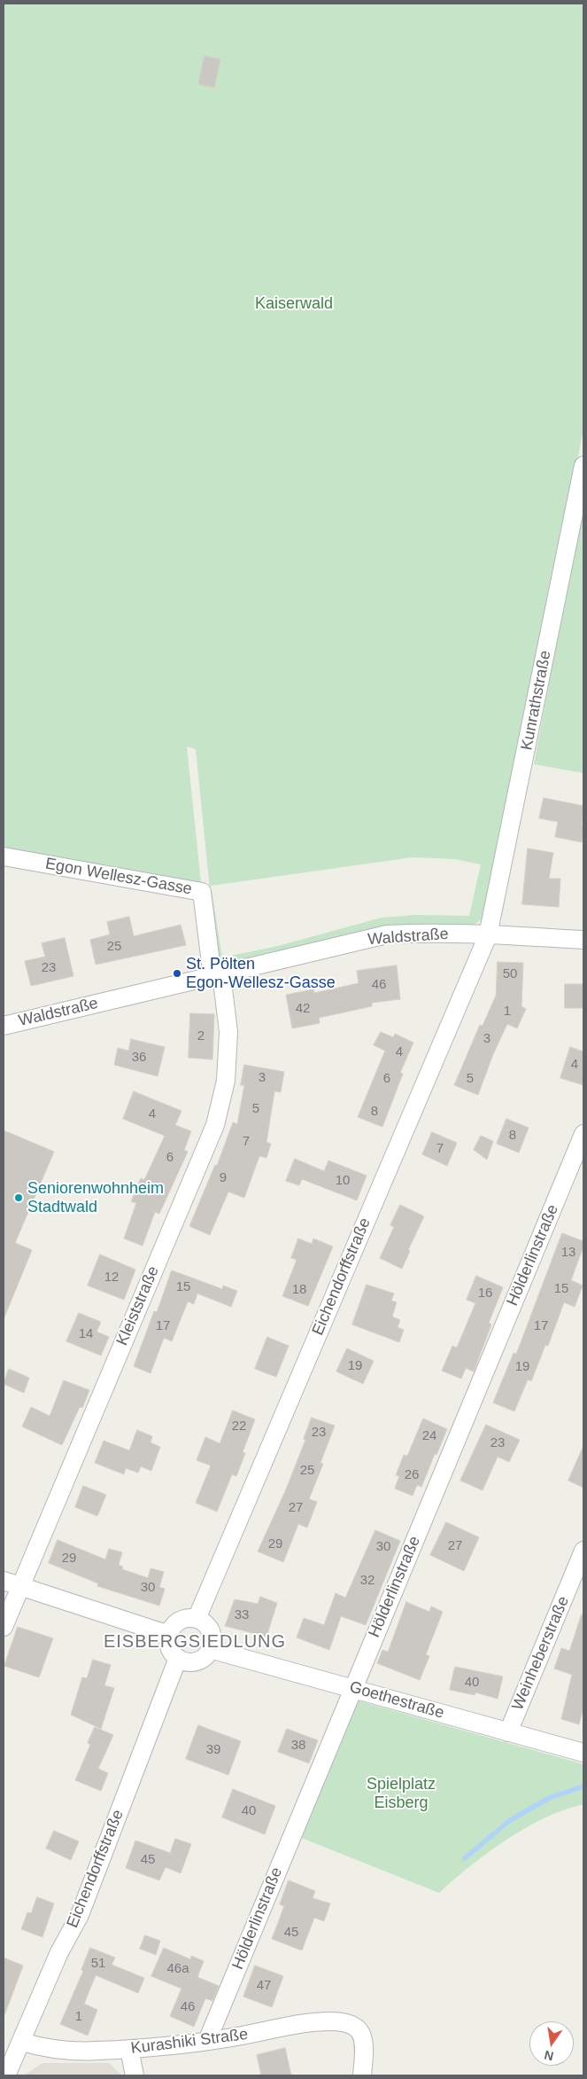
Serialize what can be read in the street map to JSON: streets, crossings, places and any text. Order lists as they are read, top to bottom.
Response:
{
  "streets": {
    "street": [
      "Kunrathstraße",
      "Egon Wellesz-Gasse",
      "Waldstraße",
      "Hölderlinstraße",
      "Eichendorffstraße",
      "Kleiststraße",
      "Weinheberstraße",
      "Goethestraße",
      "Kurashiki Straße"
    ]
  },
  "crossings": [
    ["Kunrathstraße", "Waldstraße"],
    ["Kunrathstraße", "Eichendorffstraße"],
    ["Egon Wellesz-Gasse", "Waldstraße"],
    ["Egon Wellesz-Gasse", "Kleiststraße"],
    ["Waldstraße", "Eichendorffstraße"],
    ["Waldstraße", "Kleiststraße"],
    ["Hölderlinstraße", "Goethestraße"],
    ["Hölderlinstraße", "Kurashiki Straße"],
    ["Eichendorffstraße", "Goethestraße"],
    ["Eichendorffstraße", "Kurashiki Straße"],
    ["Weinheberstraße", "Goethestraße"]
  ],
  "districts": ["EISBERGSIEDLUNG"],
  "parks": ["Kaiserwald", "Spielplatz Eisberg"],
  "places": ["St. Pölten Egon-Wellesz-Gasse", "Seniorenwohnheim Stadtwald"],
  "house_numbers": [
    "25",
    "23",
    "50",
    "46",
    "42",
    "1",
    "2",
    "3",
    "4",
    "36",
    "4",
    "3",
    "6",
    "5",
    "5",
    "8",
    "4",
    "8",
    "7",
    "7",
    "6",
    "9",
    "10",
    "13",
    "12",
    "15",
    "15",
    "18",
    "16",
    "17",
    "17",
    "14",
    "19",
    "19",
    "22",
    "23",
    "24",
    "23",
    "25",
    "26",
    "27",
    "29",
    "27",
    "30",
    "29",
    "32",
    "30",
    "33",
    "40",
    "38",
    "39",
    "40",
    "45",
    "45",
    "51",
    "46a",
    "47",
    "46",
    "1"
  ],
  "north": "bottom"
}
